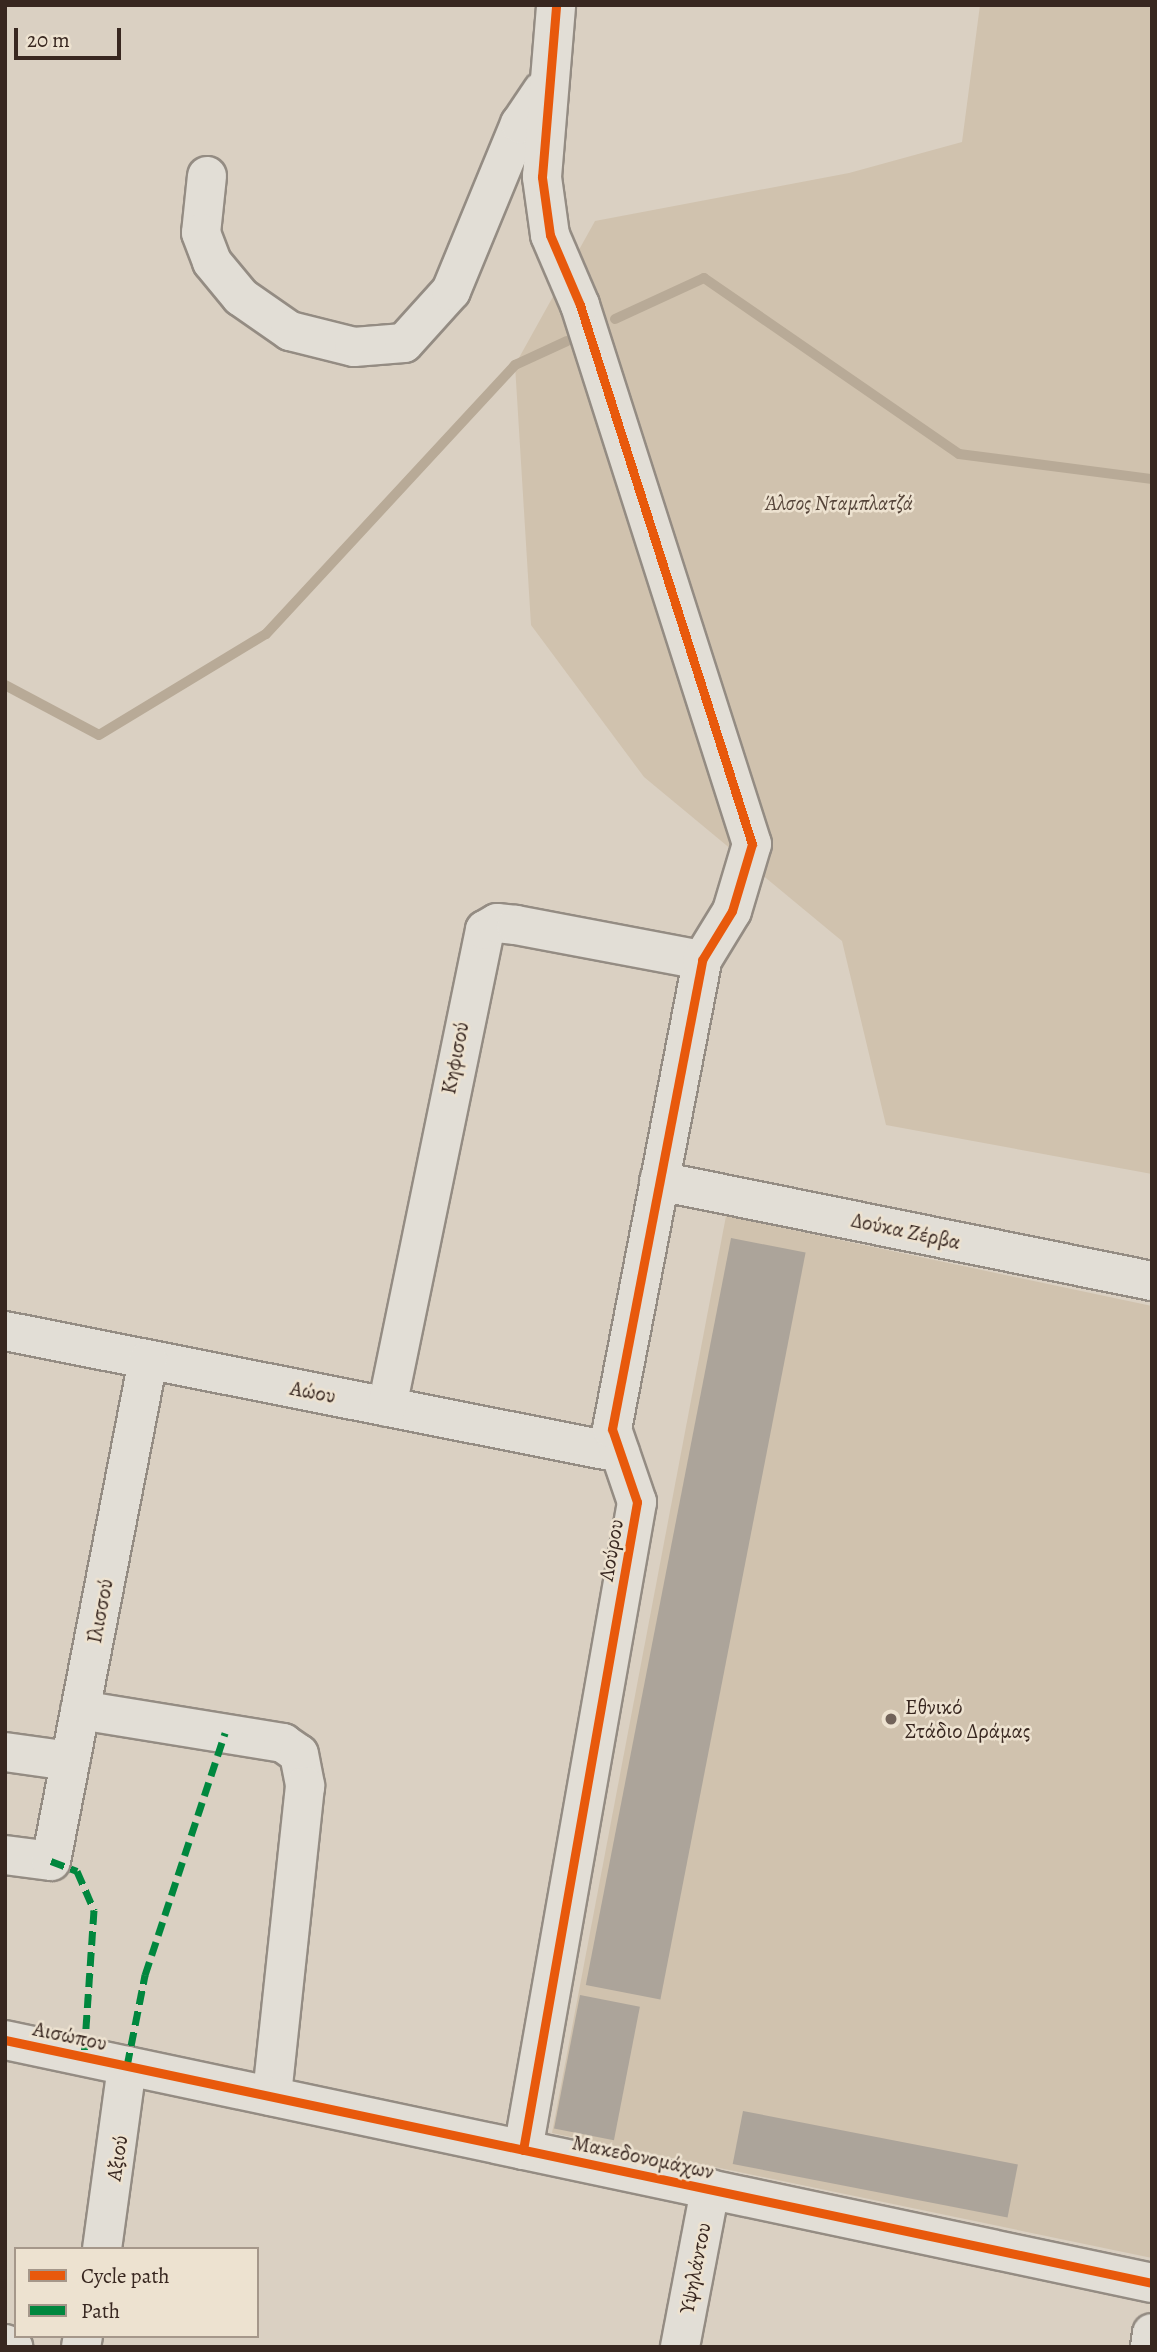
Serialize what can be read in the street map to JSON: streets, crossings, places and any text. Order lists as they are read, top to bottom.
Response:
{
  "streets": {
    "street": [
      "Κηφισού",
      "Δούκα Ζέρβα",
      "Αώου",
      "Λούρου",
      "Ιλισσού",
      "Αισώπου",
      "Μακεδονομάχων",
      "Αξιού",
      "Υψηλάντου"
    ]
  },
  "crossings": [
    ["Κηφισού", "Αώου"],
    ["Κηφισού", "Λούρου"],
    ["Δούκα Ζέρβα", "Λούρου"],
    ["Αώου", "Λούρου"],
    ["Αώου", "Ιλισσού"],
    ["Λούρου", "Μακεδονομάχων"],
    ["Αισώπου", "Μακεδονομάχων"],
    ["Αισώπου", "Αξιού"],
    ["Μακεδονομάχων", "Αξιού"],
    ["Μακεδονομάχων", "Υψηλάντου"]
  ],
  "parks": ["Άλσος Νταμπλατζά"],
  "places": ["Εθνικό Στάδιο Δράμας"],
  "legend": ["Cycle path", "Path"],
  "scale_bar": "20 m"
}
